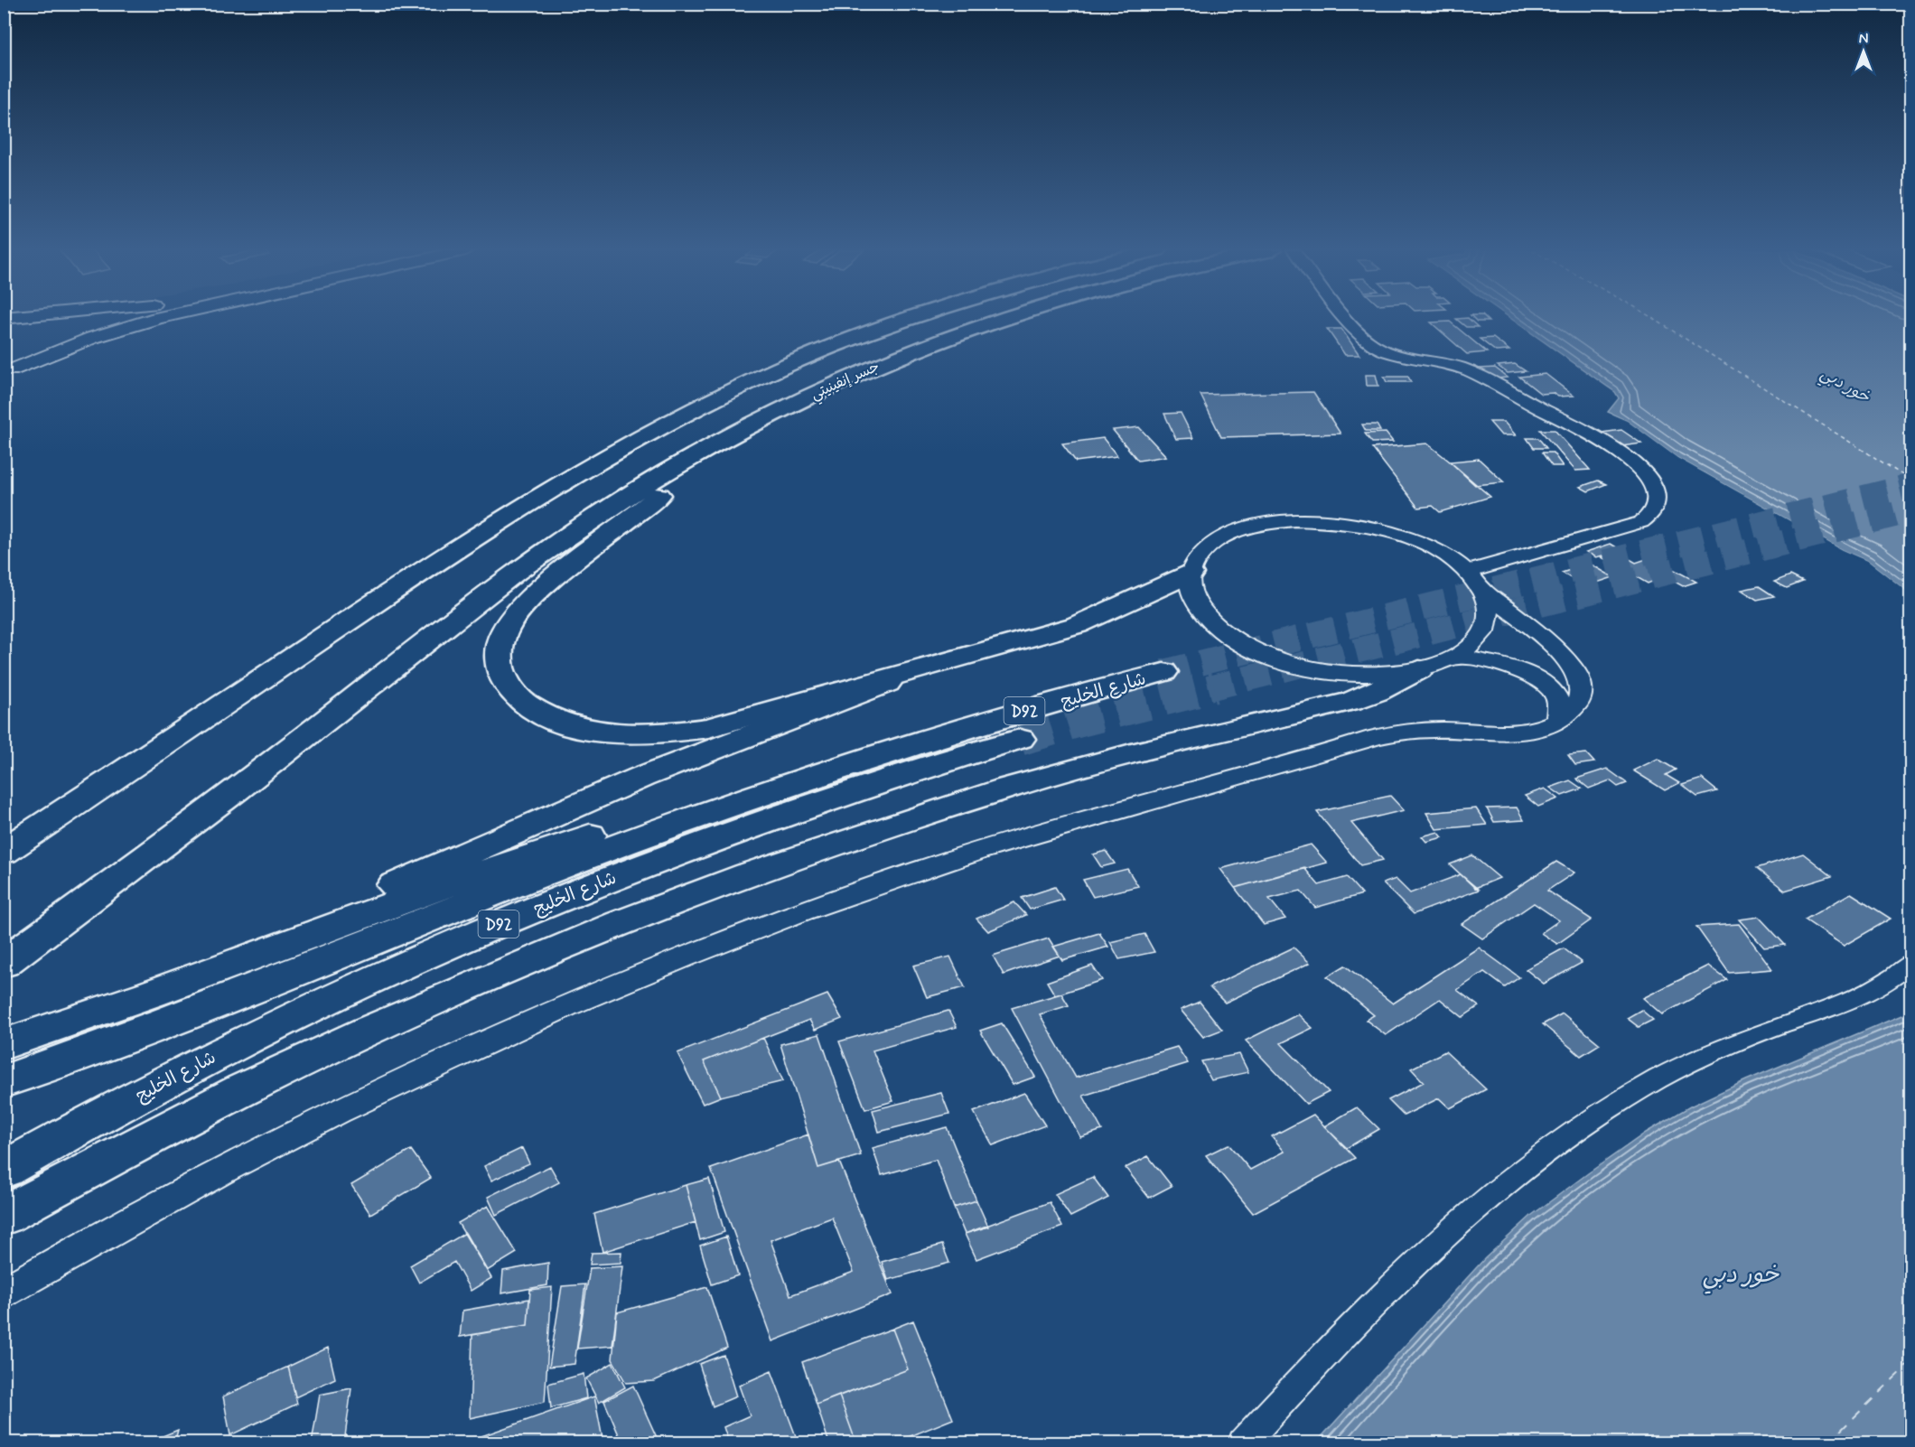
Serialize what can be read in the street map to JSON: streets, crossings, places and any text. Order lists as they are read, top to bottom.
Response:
{
  "streets": {
    "main road": ["جسر إنفينيتي", "شارع الخليج", "D92"]
  },
  "water": ["خور دبي"],
  "north": "top"
}
